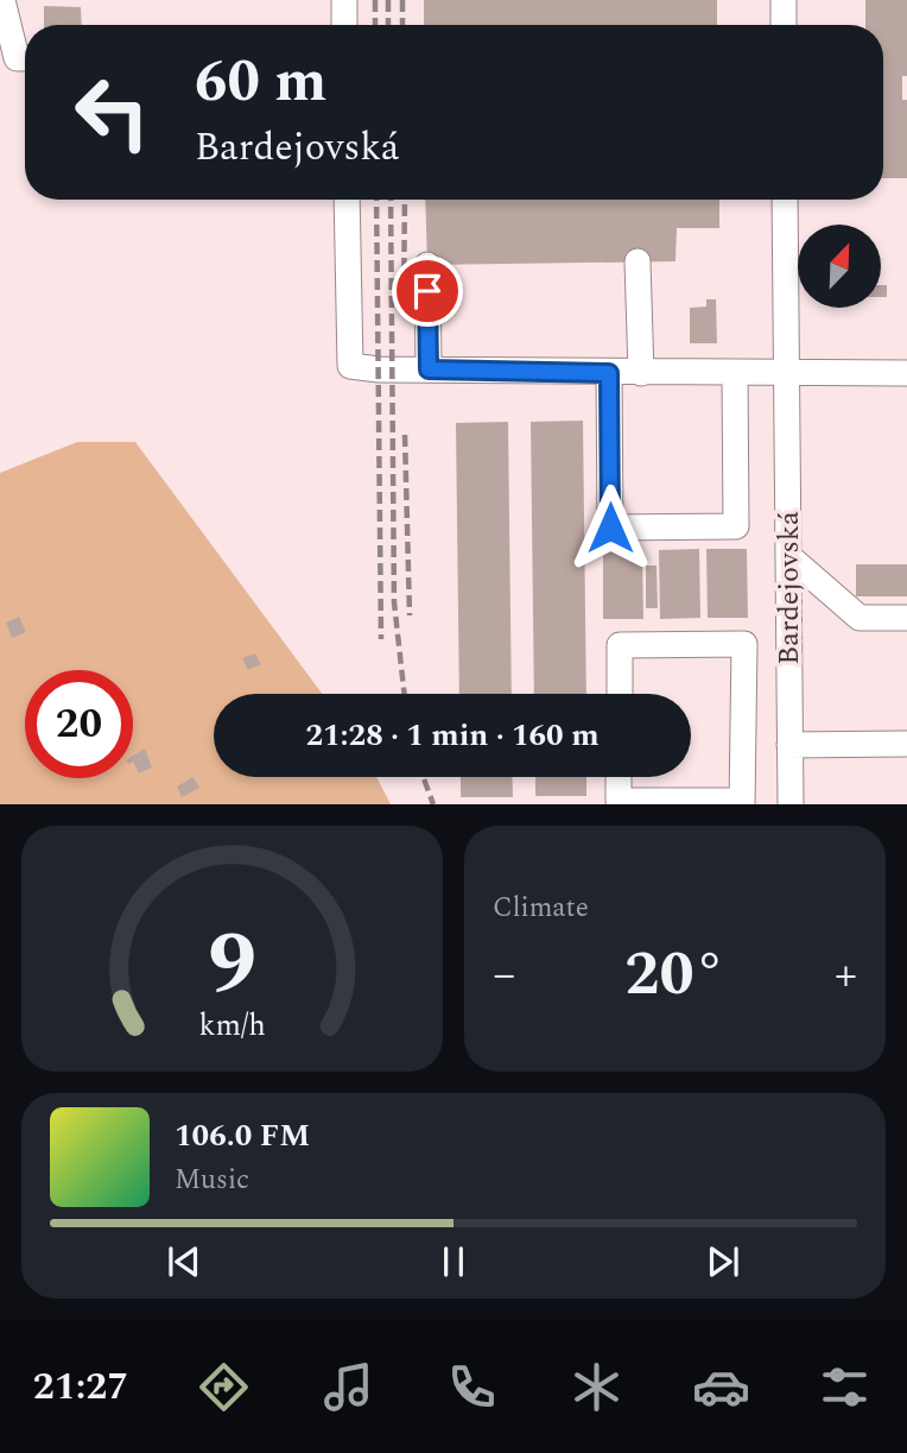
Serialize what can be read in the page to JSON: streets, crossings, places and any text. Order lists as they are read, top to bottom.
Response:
{
  "streets": {
    "street": ["Bardejovská"]
  },
  "north": "top right",
  "page": {
    "turn": ["60 m", "Bardejovská"],
    "limit": "20",
    "trip": "21:28 · 1 min · 160 m",
    "tile": "Climate",
    "heat": ["−", "20°", "+"],
    "song": ["106.0 FM", "Music"],
    "tabs": "21:27",
    "gauge": ["9", "km/h"]
  }
}
